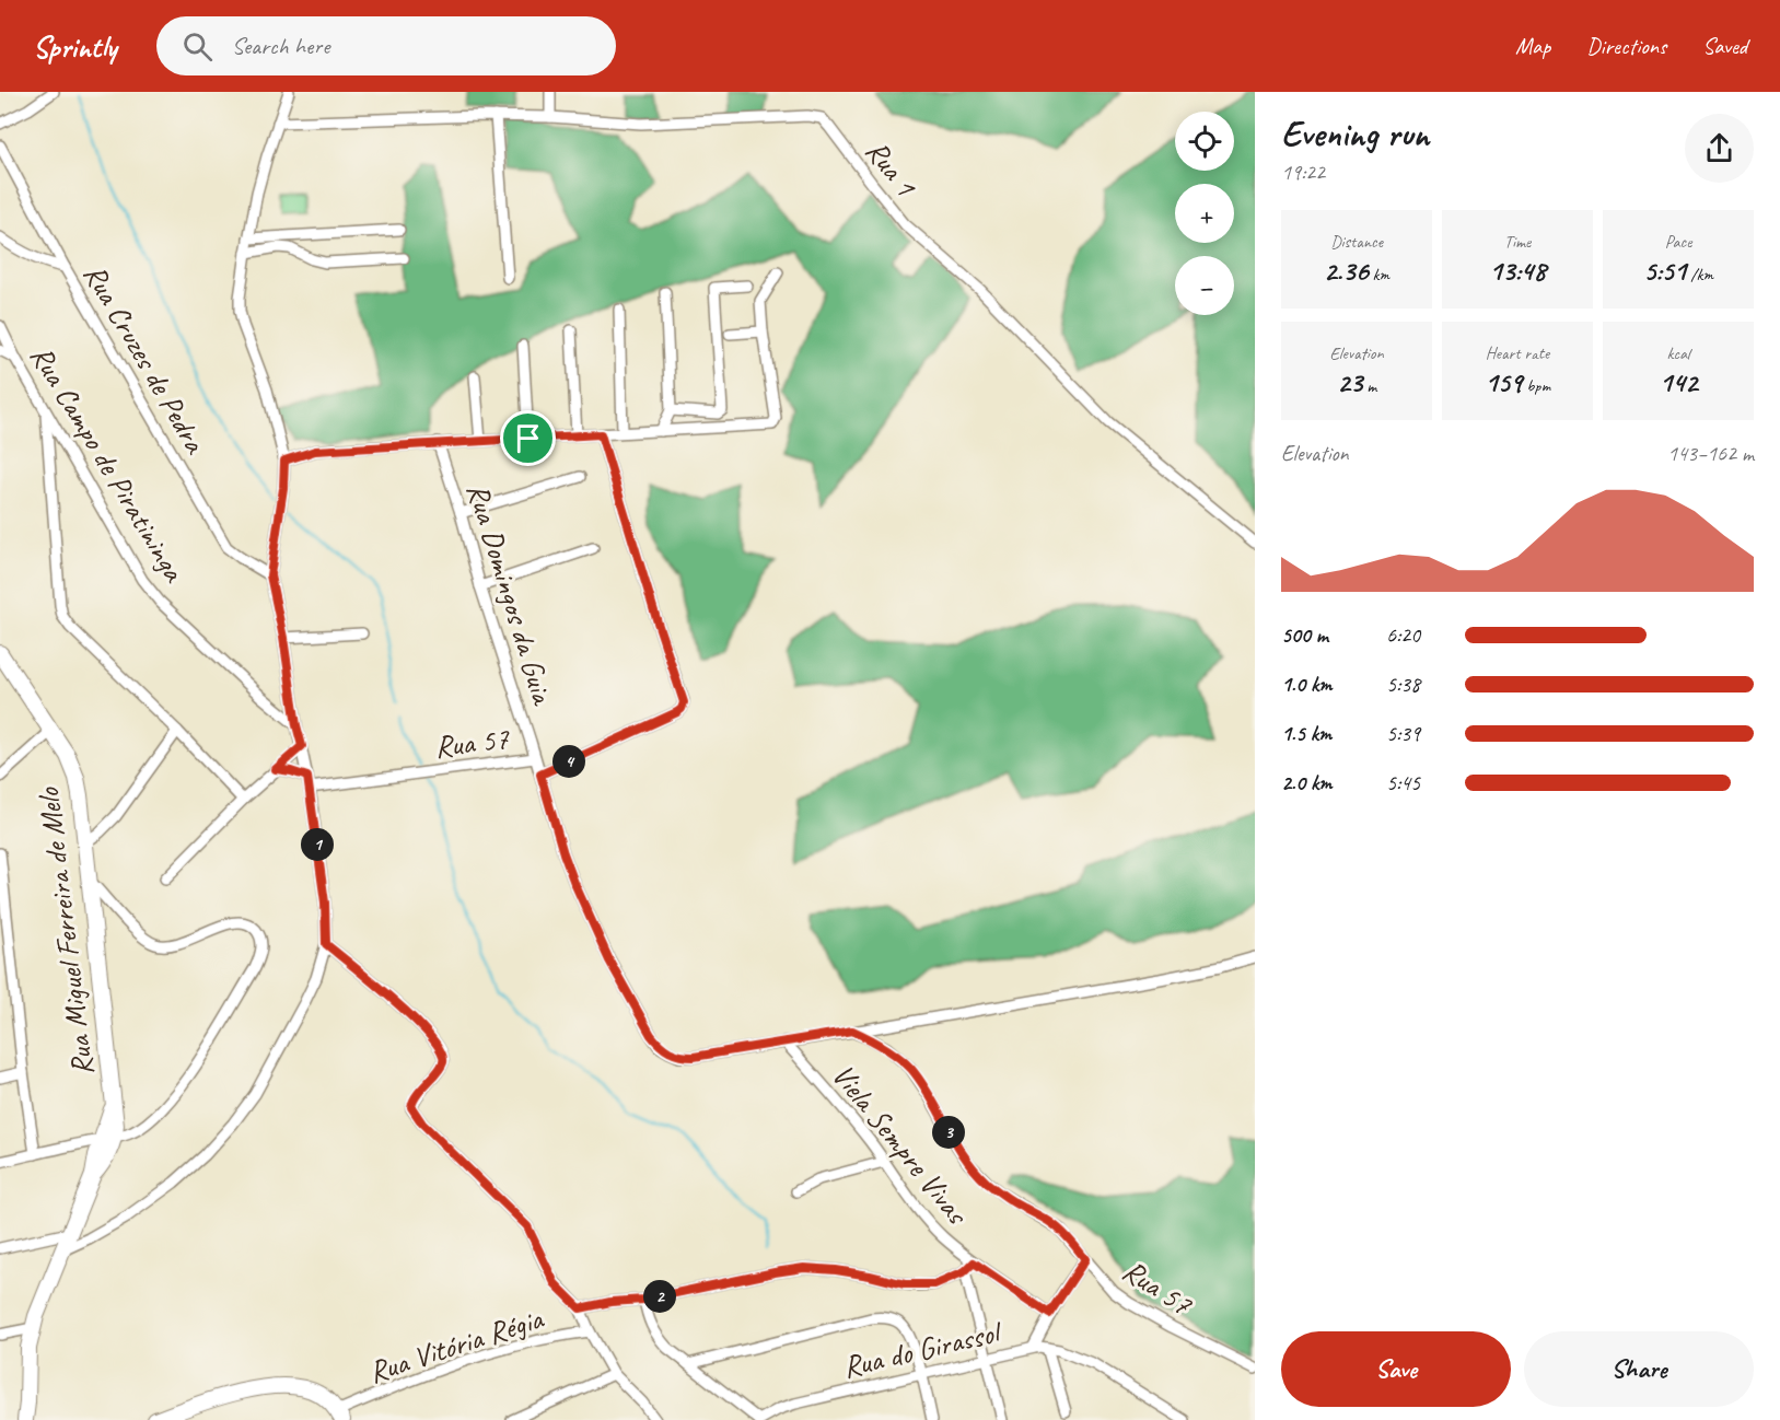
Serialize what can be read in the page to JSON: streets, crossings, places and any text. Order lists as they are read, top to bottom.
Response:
{
  "streets": {
    "main road": ["Rua Miguel Ferreira de Melo"],
    "street": [
      "Rua 1",
      "Rua Cruzes de Pedra",
      "Rua Campo de Piratininga",
      "Rua Domingos da Guia",
      "Rua 57",
      "Viela Sempre Vivas",
      "Rua Vitória Régia",
      "Rua do Girassol"
    ]
  },
  "crossings": [
    ["Rua Domingos da Guia", "Rua 57"],
    ["Rua 57", "Viela Sempre Vivas"],
    ["Rua 57", "Rua do Girassol"],
    ["Viela Sempre Vivas", "Rua do Girassol"]
  ],
  "page": {
    "header": "Sprintly",
    "search": "Search here",
    "nav": ["Map", "Directions", "Saved"],
    "heading": ["Evening run", "19:22"],
    "map_buttons": ["+", "−"],
    "stats": [
      ["Distance", "2.36 km"],
      ["Time", "13:48"],
      ["Pace", "5:51 /km"],
      ["Elevation", "23 m"],
      ["Heart rate", "159 bpm"],
      ["kcal", "142"]
    ],
    "chart": ["Elevation", "143–162 m"],
    "list": [
      {
        "name": "500 m",
        "note": "6:20"
      },
      {
        "name": "1.0 km",
        "note": "5:38"
      },
      {
        "name": "1.5 km",
        "note": "5:39"
      },
      {
        "name": "2.0 km",
        "note": "5:45"
      }
    ],
    "pins": [
      "4",
      "1",
      "3",
      "2"
    ],
    "buttons": ["Save", "Share"]
  }
}
